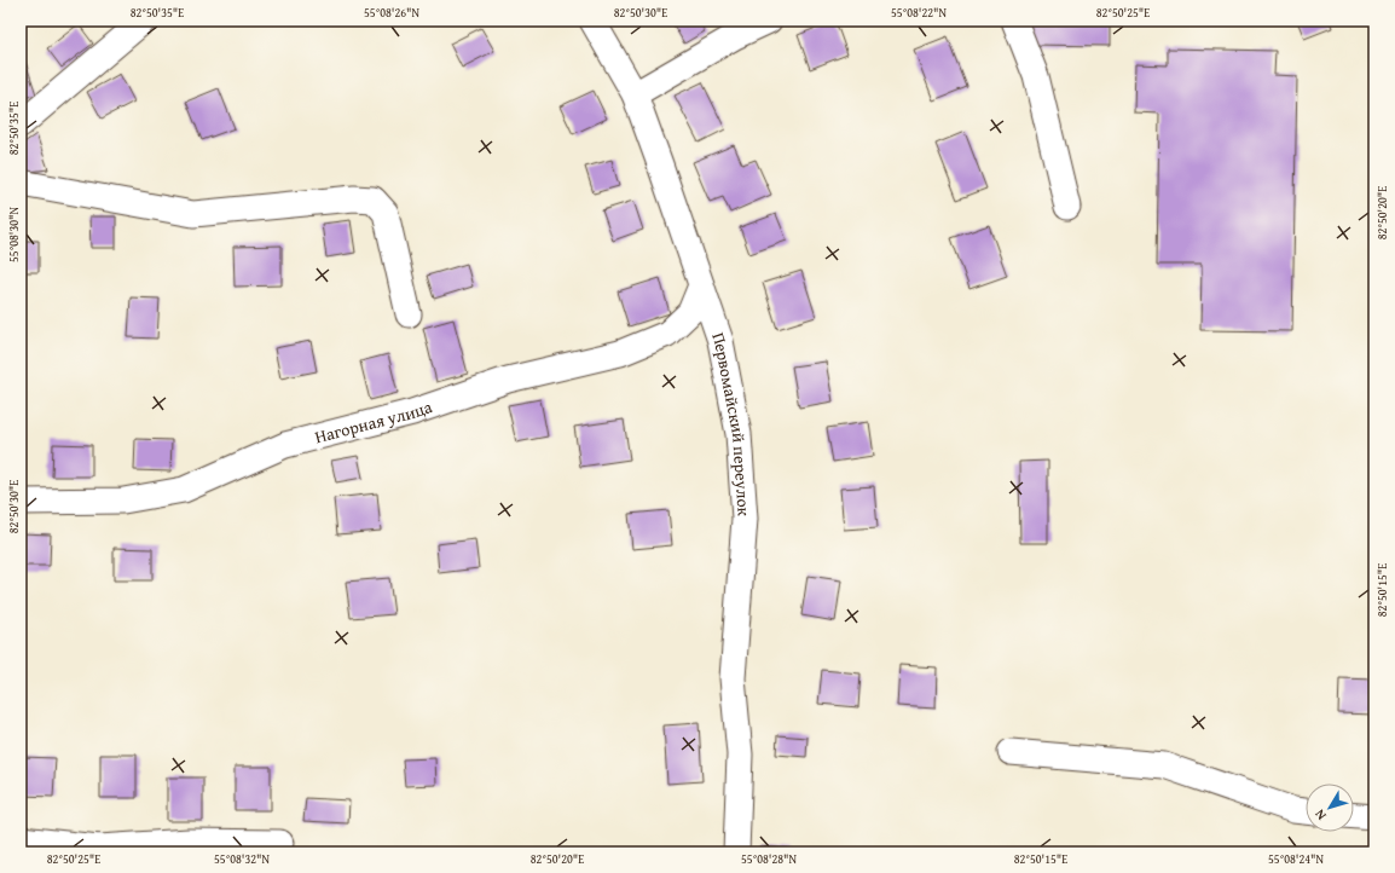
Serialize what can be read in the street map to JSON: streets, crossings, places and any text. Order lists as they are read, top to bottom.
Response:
{
  "streets": {
    "street": ["Нагорная улица", "Первомайский переулок"]
  },
  "crossings": [
    ["Нагорная улица", "Первомайский переулок"]
  ],
  "north": "bottom left",
  "coordinates": [
    "82°50'35\"E",
    "55°08'26\"N",
    "82°50'30\"E",
    "55°08'22\"N",
    "82°50'25\"E",
    "82°50'20\"E",
    "55°08'30\"N",
    "82°50'15\"E",
    "55°08'32\"N",
    "55°08'28\"N",
    "55°08'24\"N"
  ]
}
